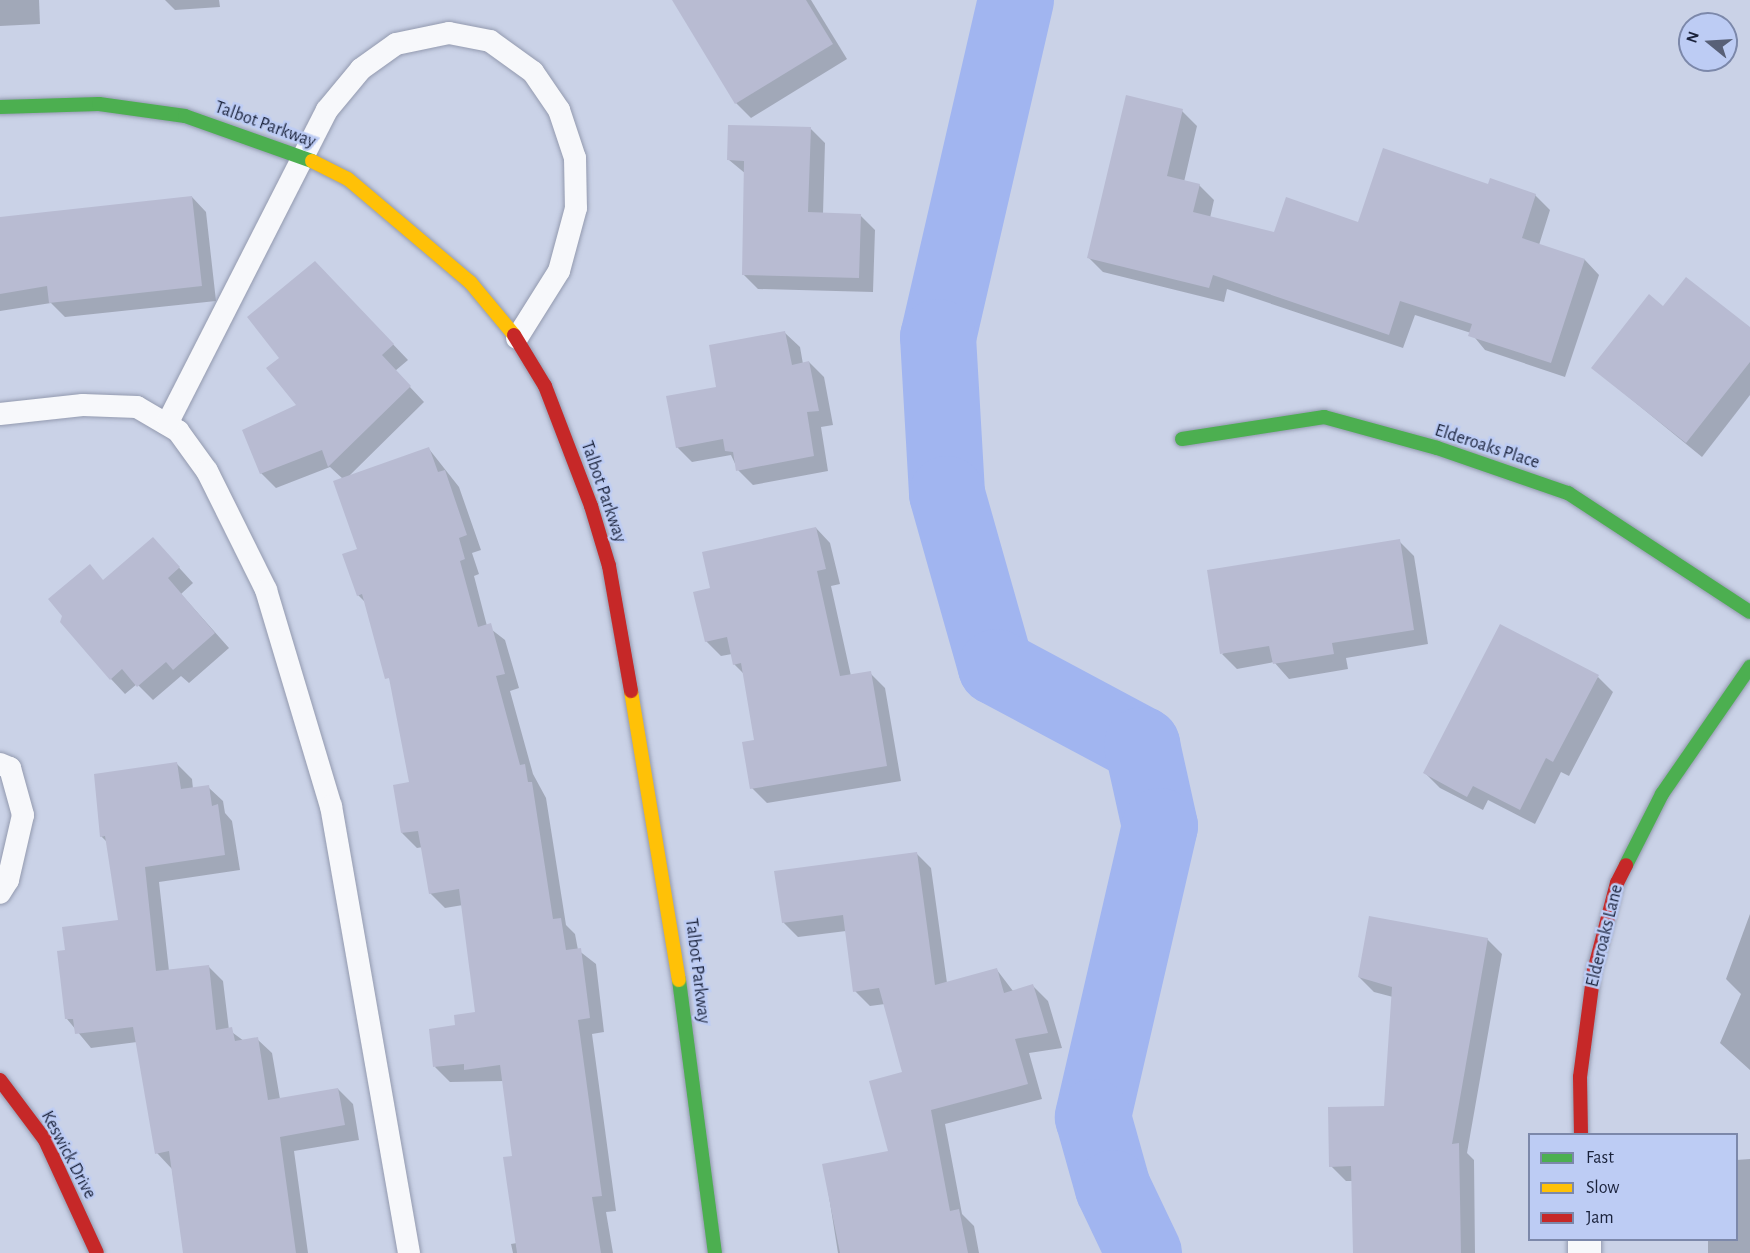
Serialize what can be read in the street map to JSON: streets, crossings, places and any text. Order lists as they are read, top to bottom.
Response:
{
  "streets": {
    "street": [
      "Talbot Parkway",
      "Elderoaks Place",
      "Elderoaks Lane",
      "Keswick Drive"
    ]
  },
  "legend": ["Fast", "Slow", "Jam"],
  "north": "left"
}
